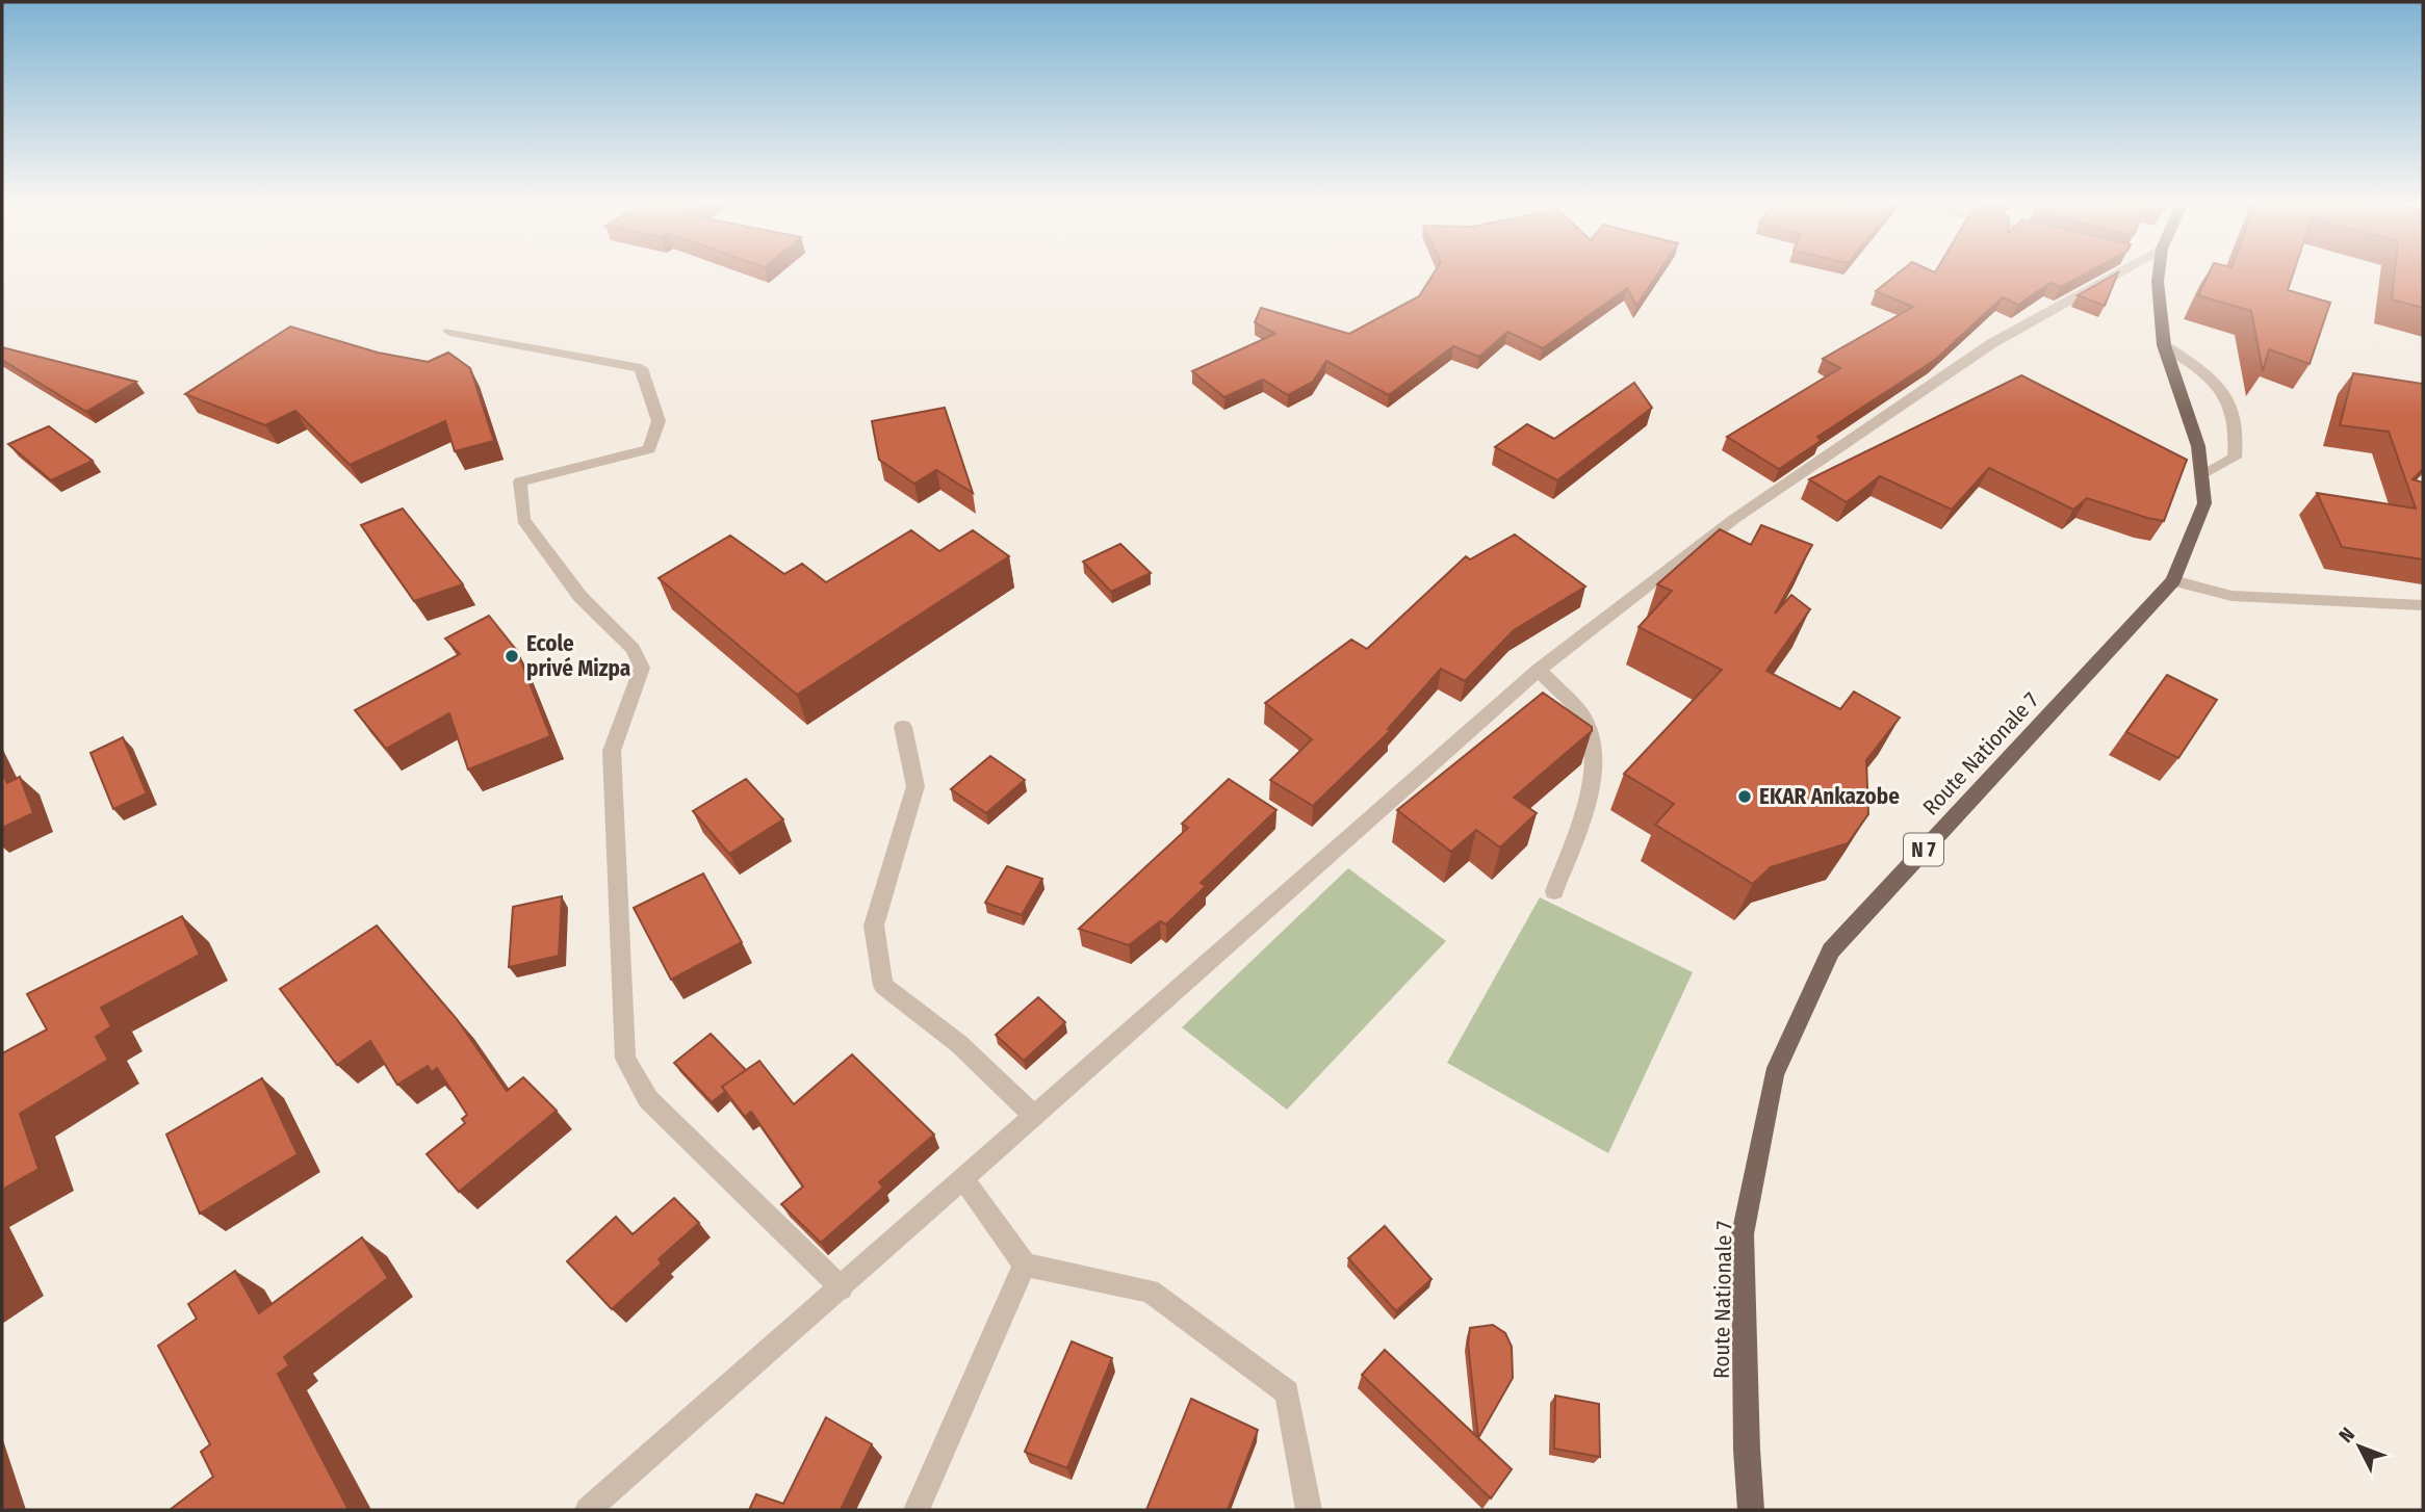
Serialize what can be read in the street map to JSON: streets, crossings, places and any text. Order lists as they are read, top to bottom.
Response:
{
  "streets": {
    "main road": ["Route Nationale 7", "N 7"]
  },
  "places": ["Ecole privé Mizpa", "EKAR Ankazobe"],
  "north": "top left"
}
